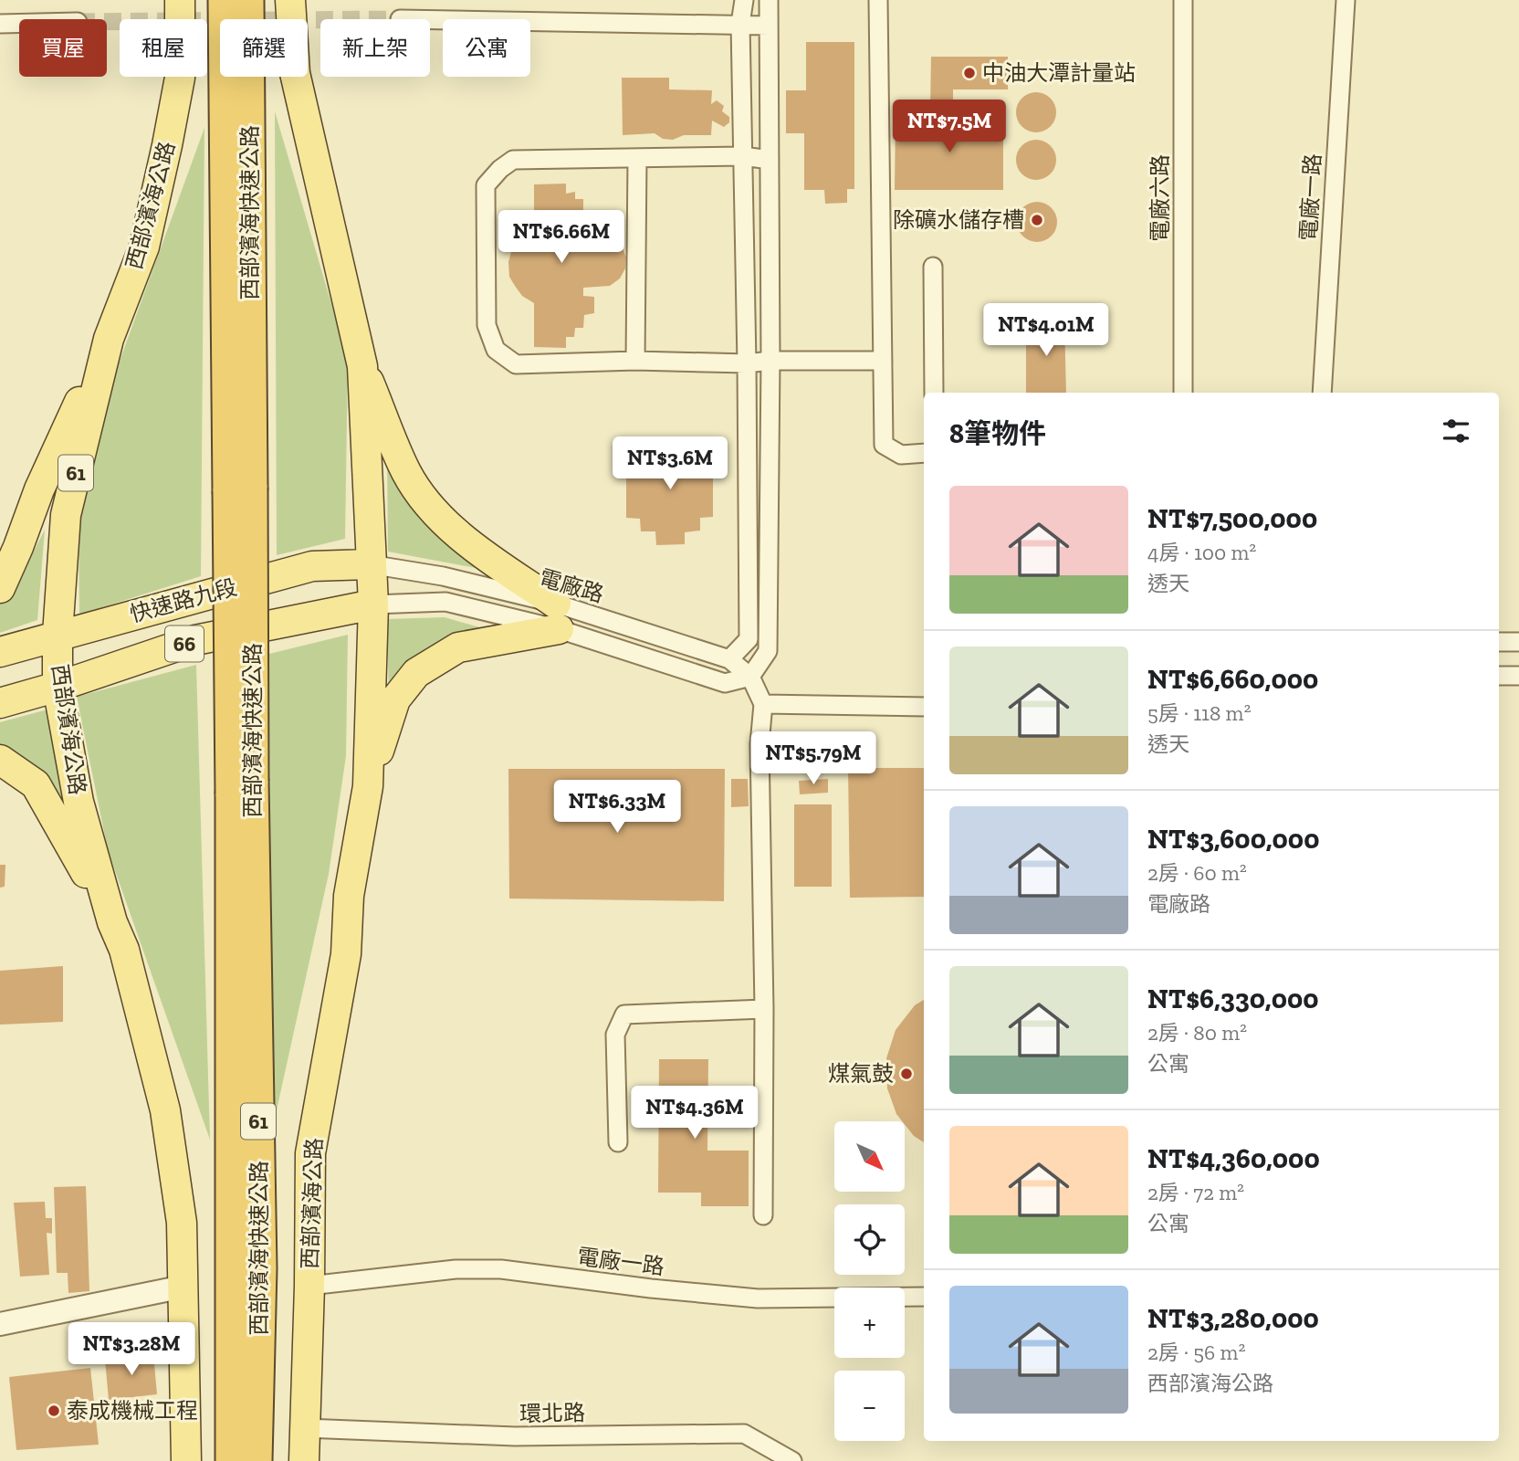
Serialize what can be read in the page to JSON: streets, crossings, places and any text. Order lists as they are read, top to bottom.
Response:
{
  "streets": {
    "highway": ["西部濱海快速公路", "61"],
    "main road": ["西部濱海公路", "快速路九段", "66"],
    "street": [
      "電廠一路",
      "電廠六路",
      "電廠路",
      "環北路"
    ]
  },
  "crossings": [
    ["電廠一路", "西部濱海公路"],
    ["西部濱海公路", "電廠路"],
    ["西部濱海公路", "快速路九段"],
    ["西部濱海公路", "環北路"],
    ["電廠路", "快速路九段"]
  ],
  "places": [
    "中油大潭計量站",
    "除礦水儲存槽",
    "煤氣鼓",
    "泰成機械工程"
  ],
  "north": "bottom right",
  "page": {
    "chip": [
      "買屋",
      "租屋",
      "篩選",
      "新上架",
      "公寓"
    ],
    "price": [
      "NT$7.5M",
      "NT$6.66M",
      "NT$4.01M",
      "NT$3.6M",
      "NT$5.79M",
      "NT$6.33M",
      "NT$4.36M",
      "NT$3.28M"
    ],
    "heading": "8筆物件",
    "list": [
      {
        "name": "NT$7,500,000",
        "note": "4房 · 100 m² · 透天"
      },
      {
        "name": "NT$6,660,000",
        "note": "5房 · 118 m² · 透天"
      },
      {
        "name": "NT$3,600,000",
        "note": "2房 · 60 m² · 電廠路"
      },
      {
        "name": "NT$6,330,000",
        "note": "2房 · 80 m² · 公寓"
      },
      {
        "name": "NT$4,360,000",
        "note": "2房 · 72 m² · 公寓"
      },
      {
        "name": "NT$3,280,000",
        "note": "2房 · 56 m² · 西部濱海公路"
      }
    ],
    "map_buttons": ["+", "−"]
  }
}
